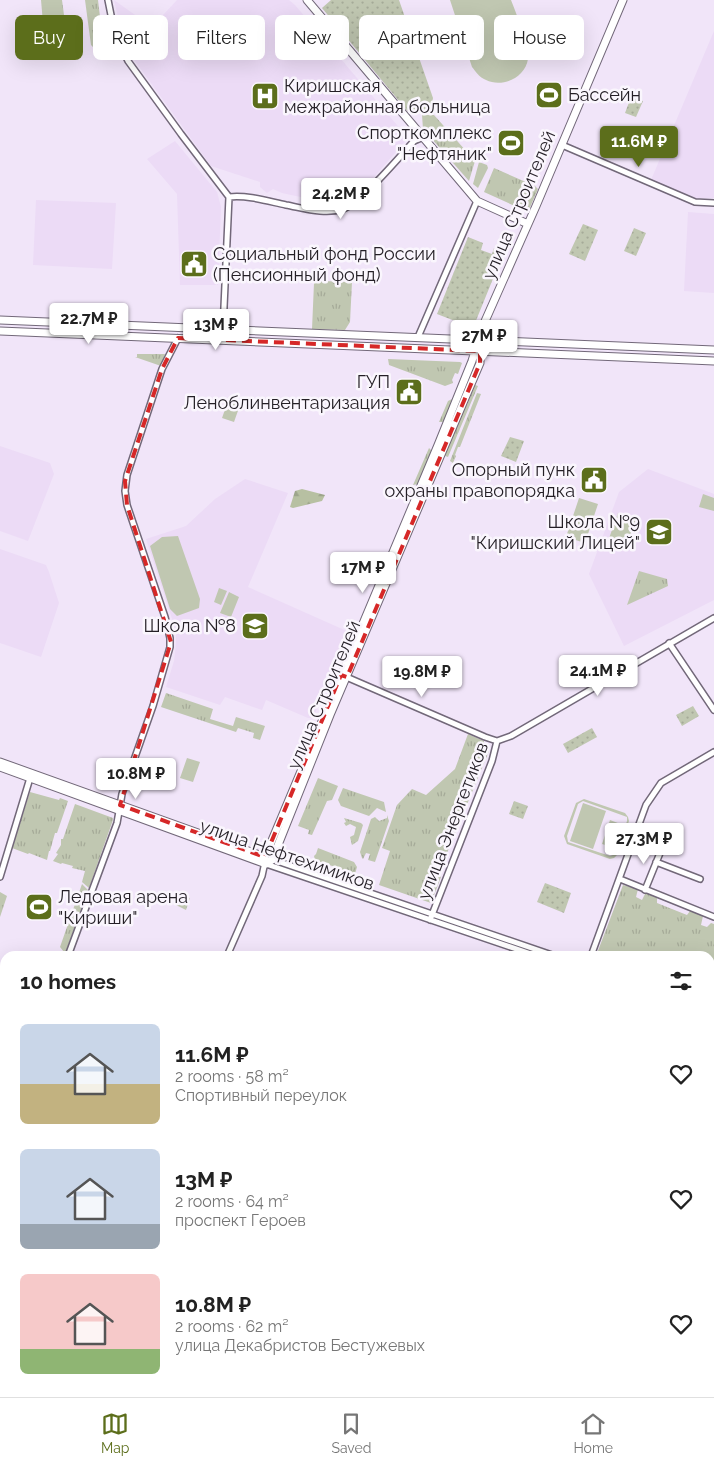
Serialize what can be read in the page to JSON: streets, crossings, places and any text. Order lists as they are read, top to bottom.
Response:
{
  "streets": {
    "street": ["улица Строителей", "улица Энергетиков", "улица Нефтехимиков"]
  },
  "crossings": [
    ["улица Строителей", "улица Нефтехимиков"],
    ["улица Энергетиков", "улица Нефтехимиков"]
  ],
  "places": {
    "sports": ["Бассейн", "Спорткомплекс \"Нефтяник\"", "Ледовая арена \"Кириши\""],
    "hospital": ["Киришская межрайонная больница"],
    "public building": ["Социальный фонд России (Пенсионный фонд)", "ГУП Леноблинвентаризация", "Опорный пунк охраны правопорядка"],
    "school or university": ["Школа №9 \"Киришский Лицей\"", "Школа №8"]
  },
  "page": {
    "chip": [
      "Buy",
      "Rent",
      "Filters",
      "New",
      "Apartment",
      "House"
    ],
    "price": [
      "11.6M ₽",
      "24.2M ₽",
      "22.7M ₽",
      "13M ₽",
      "27M ₽",
      "17M ₽",
      "24.1M ₽",
      "19.8M ₽",
      "10.8M ₽",
      "27.3M ₽"
    ],
    "heading": "10 homes",
    "list": [
      {
        "name": "11.6M ₽",
        "note": "2 rooms · 58 m² · Спортивный переулок"
      },
      {
        "name": "13M ₽",
        "note": "2 rooms · 64 m² · проспект Героев"
      },
      {
        "name": "10.8M ₽",
        "note": "2 rooms · 62 m² · улица Декабристов Бестужевых"
      }
    ],
    "tabs": ["Map", "Saved", "Home"]
  }
}
